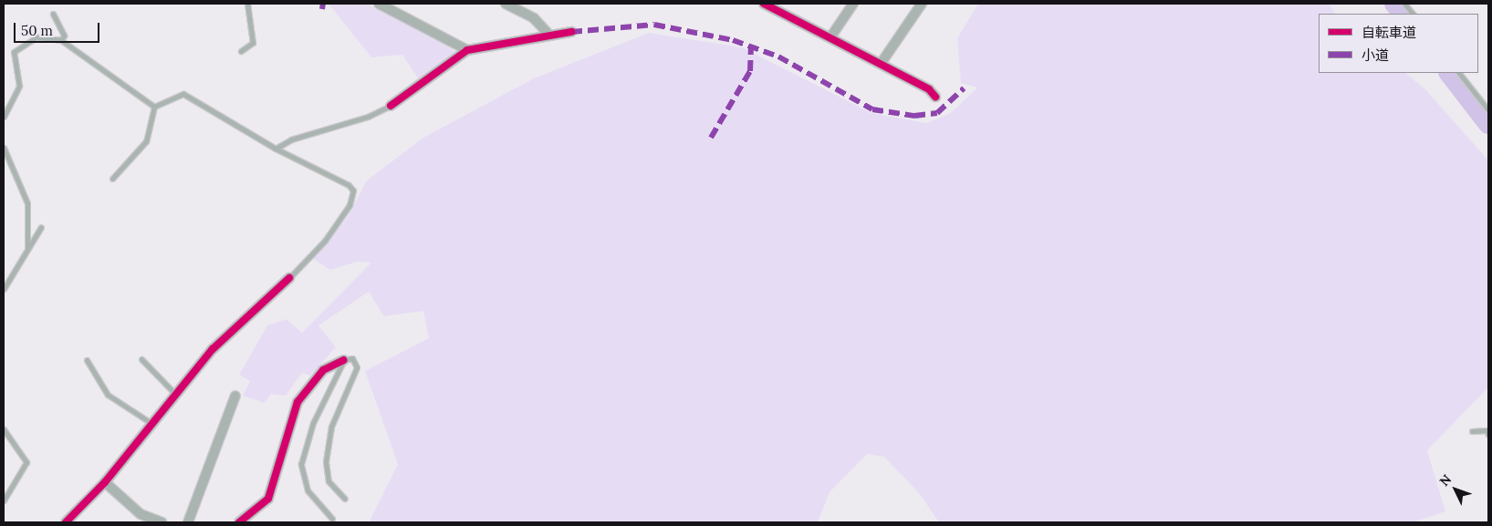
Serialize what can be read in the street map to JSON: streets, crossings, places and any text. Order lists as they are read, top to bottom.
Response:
{
  "legend": ["自転車道", "小道"],
  "scale_bar": "50 m",
  "north": "top left"
}
